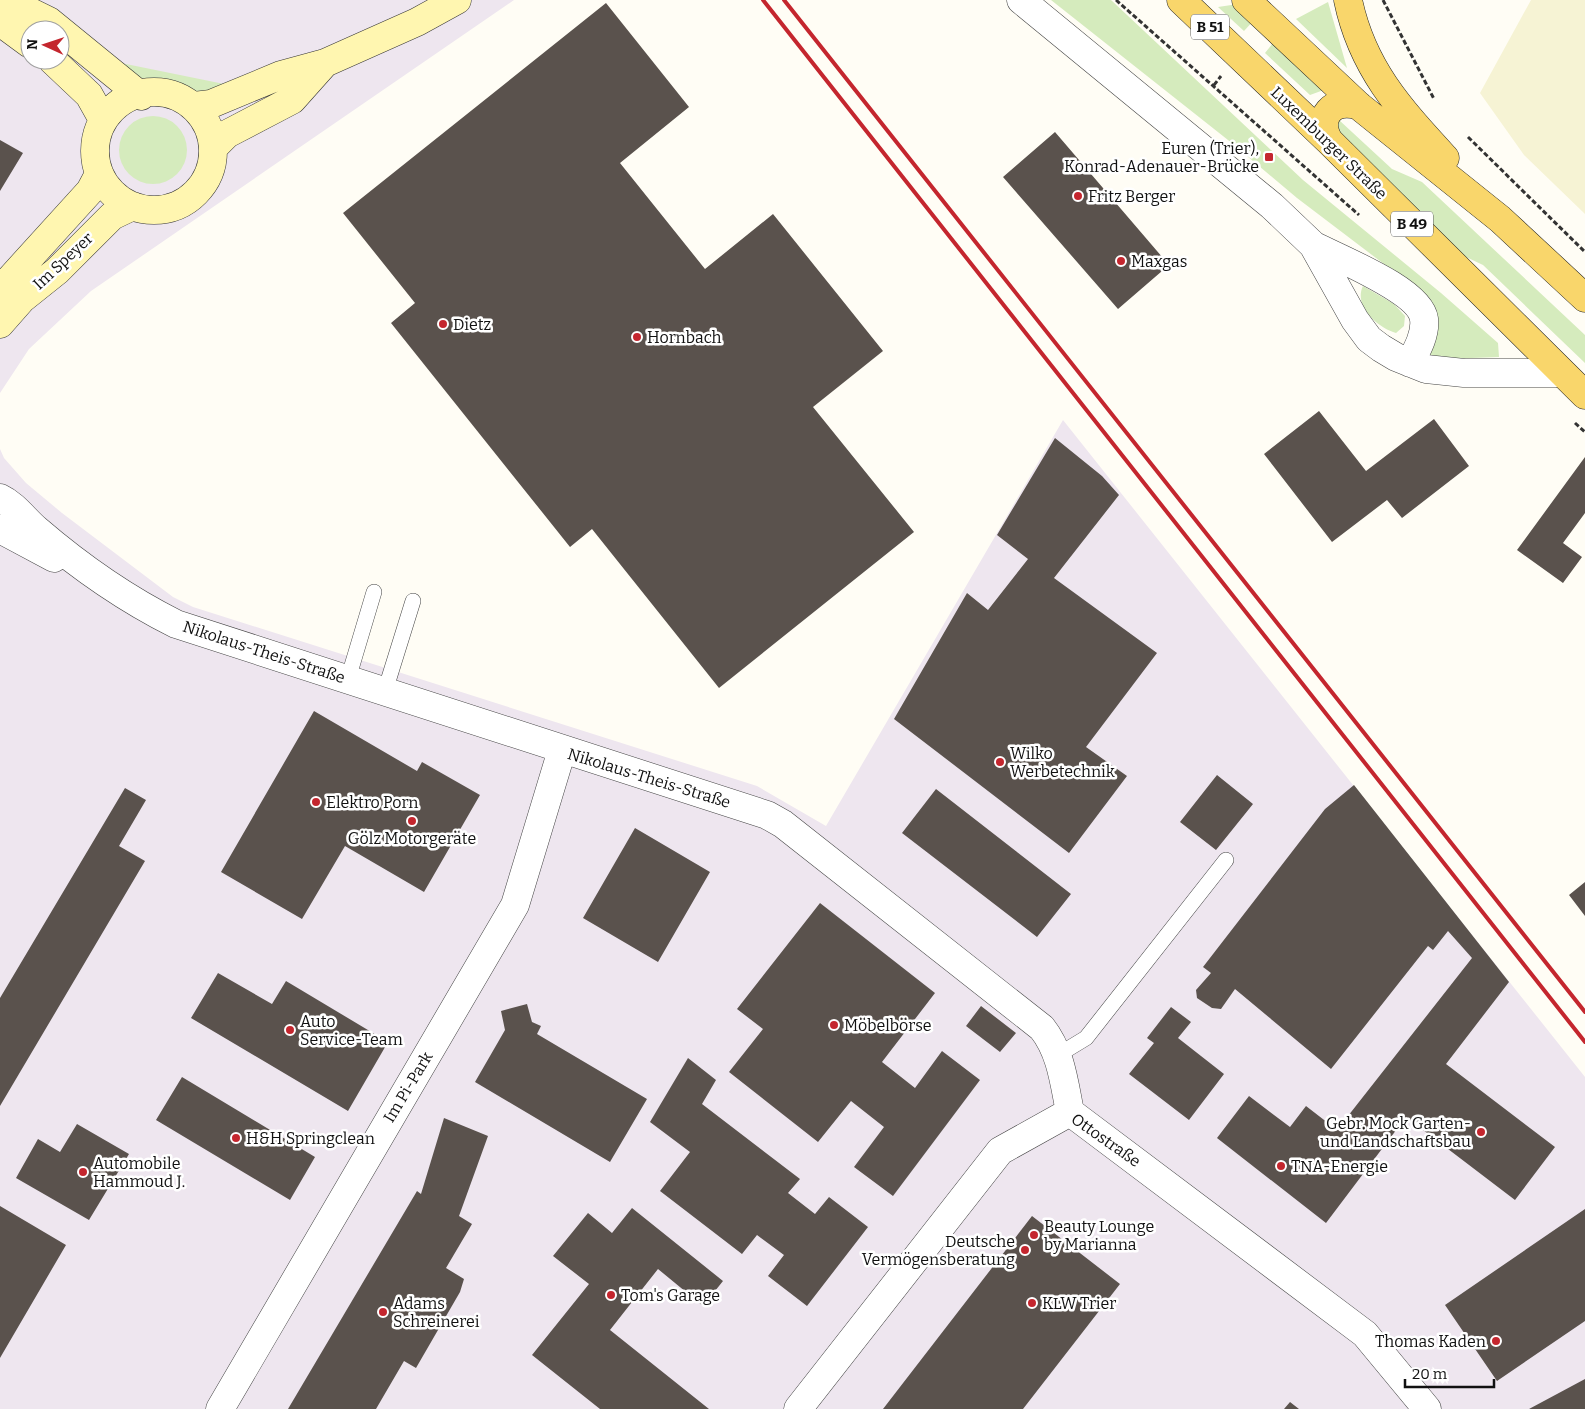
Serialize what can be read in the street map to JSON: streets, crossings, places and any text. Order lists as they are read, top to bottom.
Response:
{
  "streets": {
    "main road": ["B 51", "Luxemburger Straße", "B 49"],
    "street": [
      "Im Speyer",
      "Nikolaus-Theis-Straße",
      "Im Pi-Park",
      "Ottostraße"
    ]
  },
  "crossings": [
    ["Nikolaus-Theis-Straße", "Im Pi-Park"],
    ["Nikolaus-Theis-Straße", "Ottostraße"]
  ],
  "places": {
    "transit": ["Euren (Trier), Konrad-Adenauer-Brücke"],
    "other": [
      "Fritz Berger",
      "Maxgas",
      "Dietz",
      "Hornbach",
      "Wilko Werbetechnik",
      "Elektro Porn",
      "Gölz Motorgeräte",
      "Möbelbörse",
      "Auto Service-Team",
      "Gebr. Mock Garten- und Landschaftsbau",
      "H&H Springclean",
      "TNA-Energie",
      "Automobile Hammoud J.",
      "Beauty Lounge by Marianna",
      "Deutsche Vermögensberatung",
      "Tom's Garage",
      "KLW Trier",
      "Adams Schreinerei",
      "Thomas Kaden"
    ]
  },
  "scale_bar": "20 m",
  "north": "left"
}
